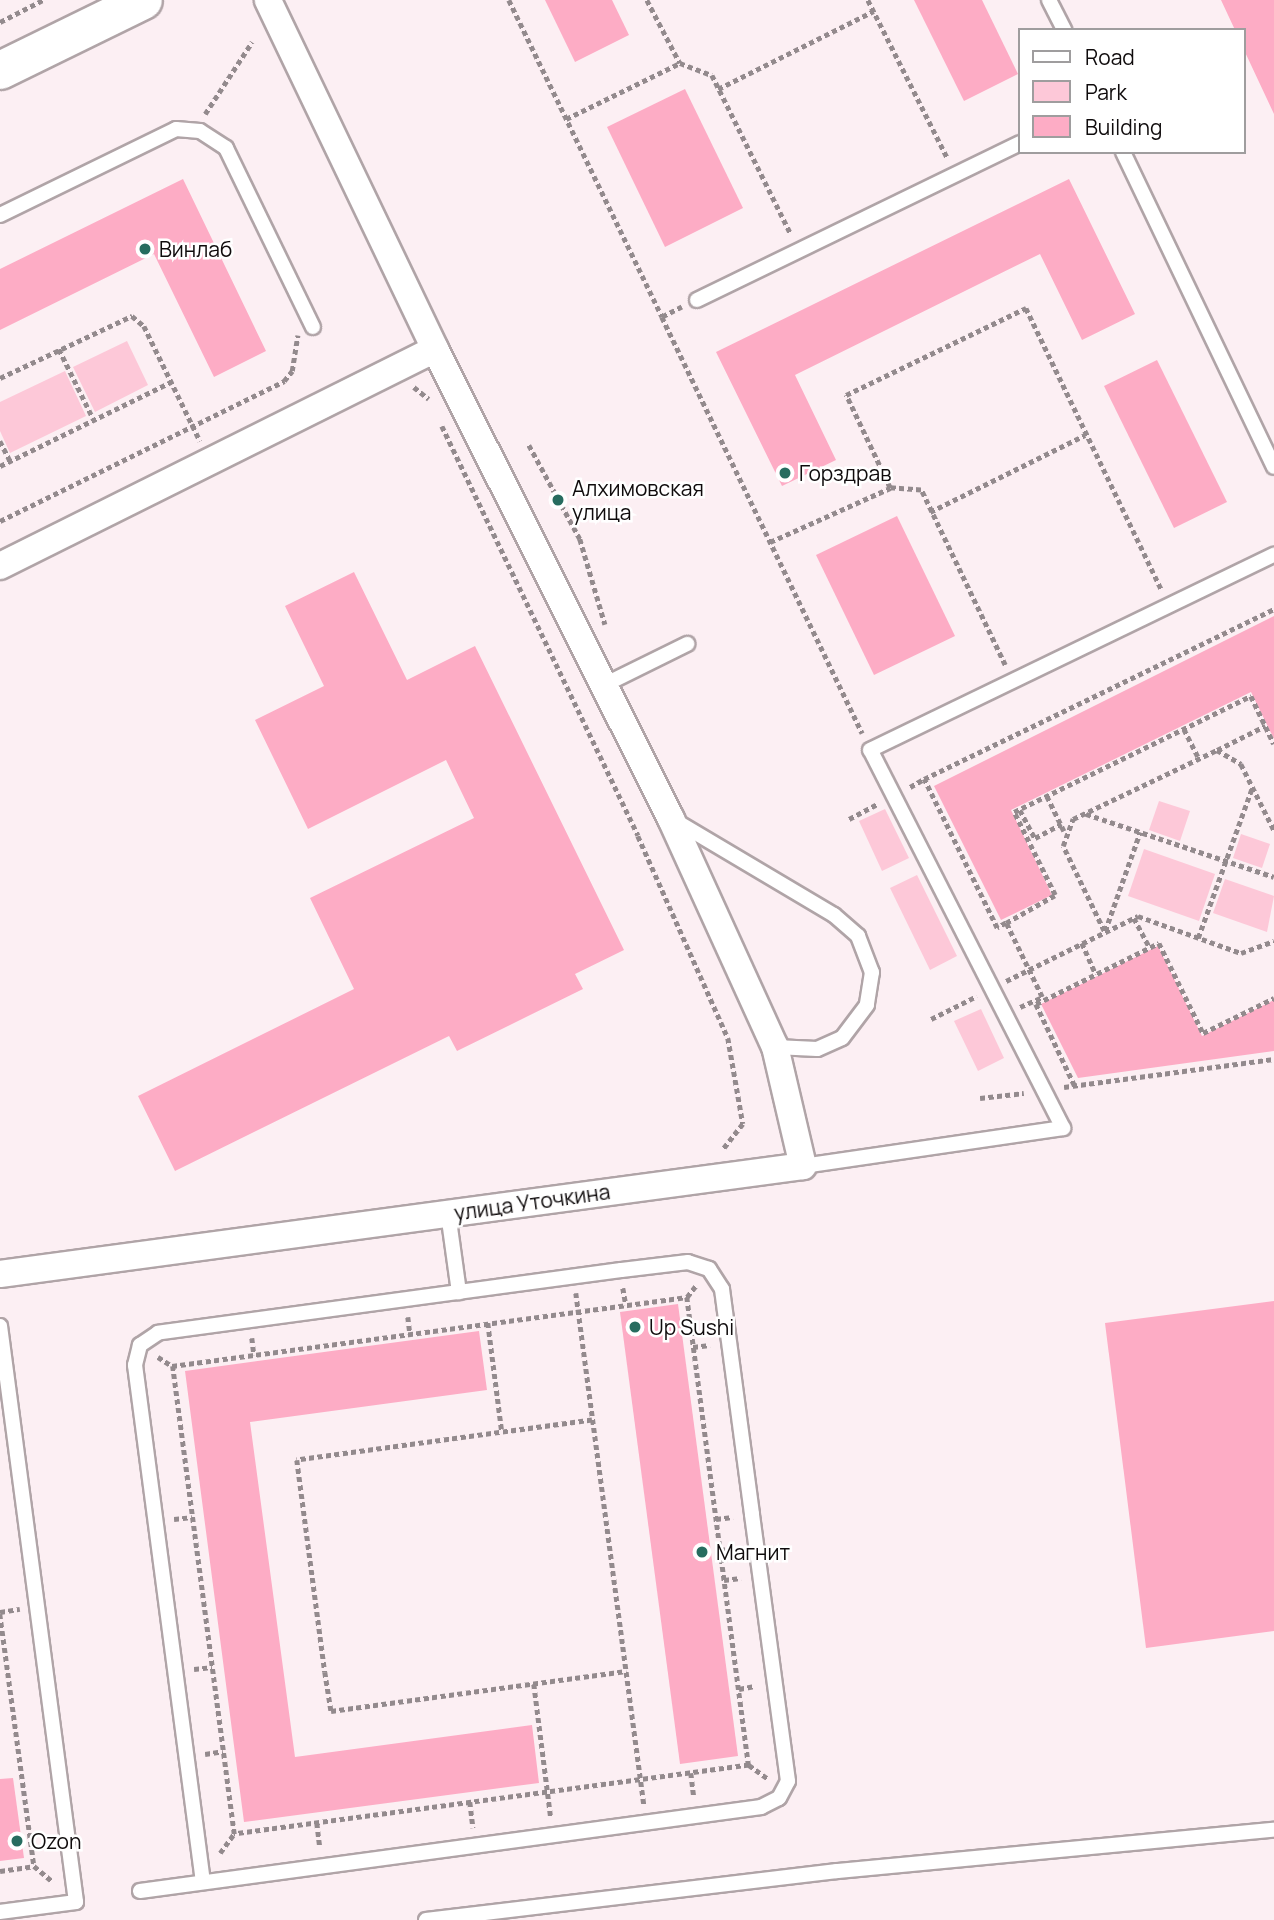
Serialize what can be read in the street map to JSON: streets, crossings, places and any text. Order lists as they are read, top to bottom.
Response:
{
  "streets": {
    "street": ["улица Уточкина"]
  },
  "places": [
    "Винлаб",
    "Горздрав",
    "Алхимовская улица",
    "Up Sushi",
    "Магнит",
    "Ozon"
  ],
  "legend": ["Road", "Park", "Building"]
}
